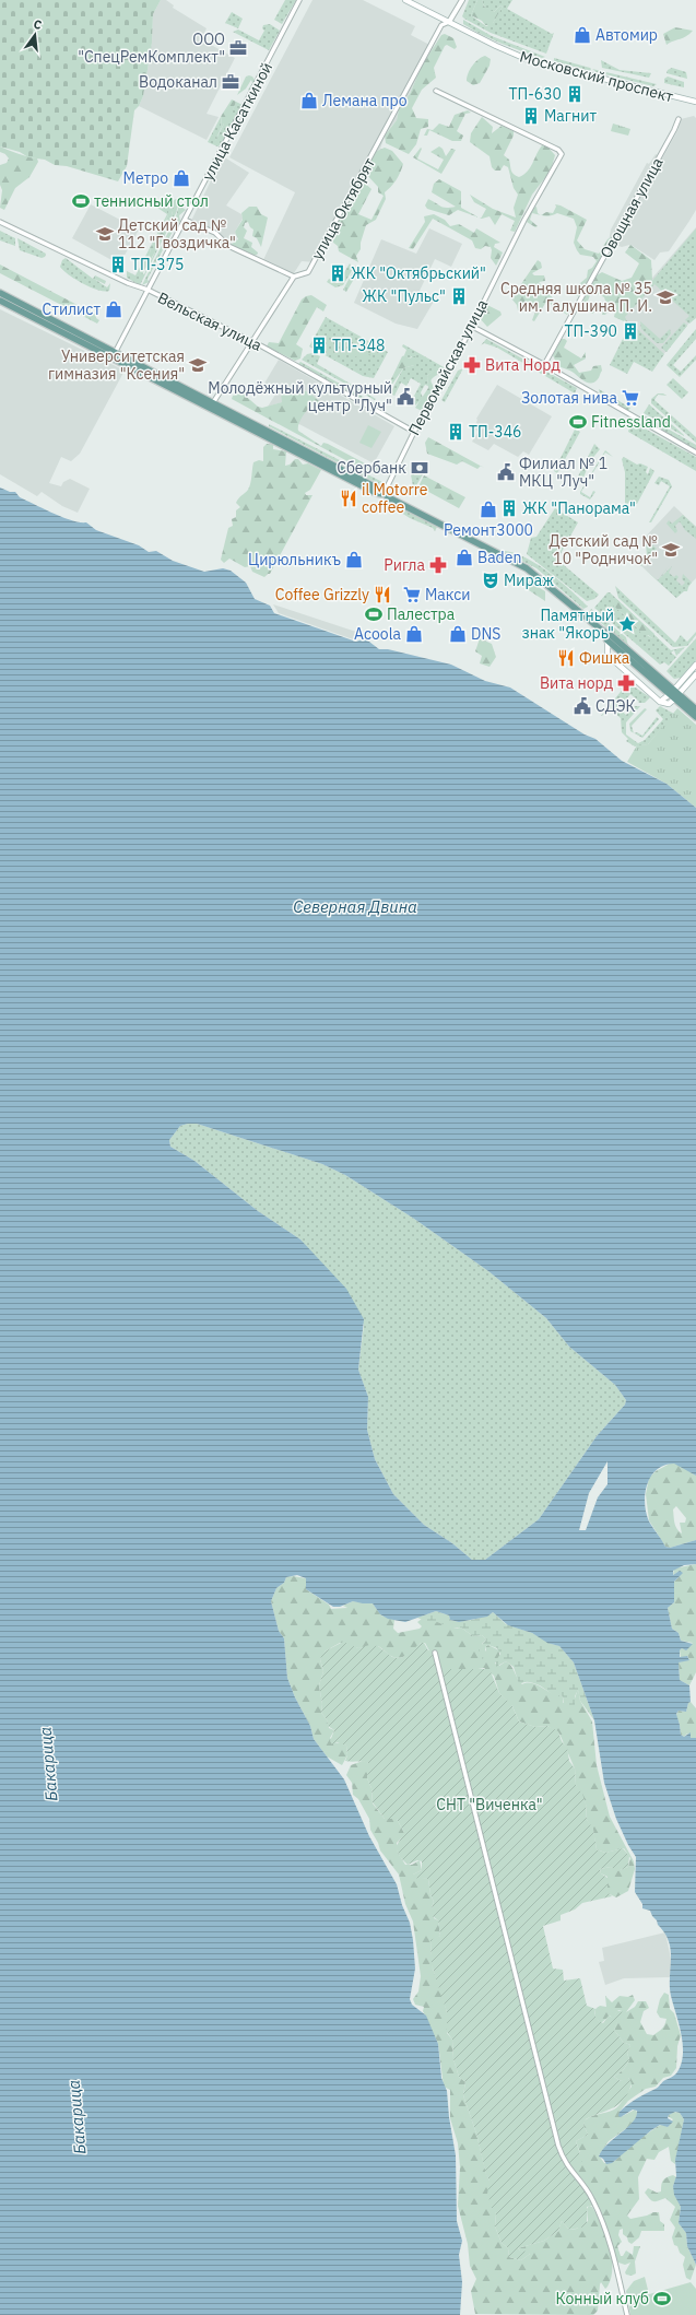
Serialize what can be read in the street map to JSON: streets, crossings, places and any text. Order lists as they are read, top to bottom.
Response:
{
  "streets": {
    "main road": ["Московский проспект"],
    "street": [
      "улица Касаткиной",
      "Овощная улица",
      "улица Октябрят",
      "Вельская улица",
      "Первомайская улица"
    ]
  },
  "crossings": [
    ["Московский проспект", "улица Октябрят"],
    ["улица Касаткиной", "Вельская улица"],
    ["улица Октябрят", "Вельская улица"],
    ["Вельская улица", "Первомайская улица"]
  ],
  "water": ["Северная Двина", "Бакарица"],
  "parks": ["СНТ \"Виченка\""],
  "places": {
    "shop": [
      "Автомир",
      "Лемана про",
      "Метро",
      "Стилист",
      "Ремонт3000",
      "Baden",
      "Цирюльникъ",
      "Acoola",
      "DNS"
    ],
    "office": ["ООО \"СпецРемКомплект\"", "Водоканал"],
    "building": [
      "ТП-630",
      "Магнит",
      "ТП-375",
      "ЖК \"Октябрьский\"",
      "ЖК \"Пульс\"",
      "ТП-390",
      "ТП-348",
      "ТП-346",
      "ЖК \"Панорама\""
    ],
    "sports": [
      "теннисный стол",
      "Fitnessland",
      "Палестра",
      "Конный клуб"
    ],
    "school or university": [
      "Детский сад № 112 \"Гвоздичка\"",
      "Средняя школа № 35 им. Галушина П. И.",
      "Университетская гимназия \"Ксения\"",
      "Детский сад № 10 \"Родничок\""
    ],
    "pharmacy": ["Вита Норд", "Ригла", "Вита норд"],
    "public building": ["Молодёжный культурный центр \"Луч\"", "Филиал № 1 МКЦ \"Луч\"", "СДЭК"],
    "supermarket": ["Золотая нива", "Макси"],
    "bank": ["Сбербанк"],
    "restaurant": ["il Motorre coffee", "Coffee Grizzly", "Фишка"],
    "theatre": ["Мираж"],
    "place": ["Памятный знак \"Якорь\""]
  },
  "north": "top"
}
